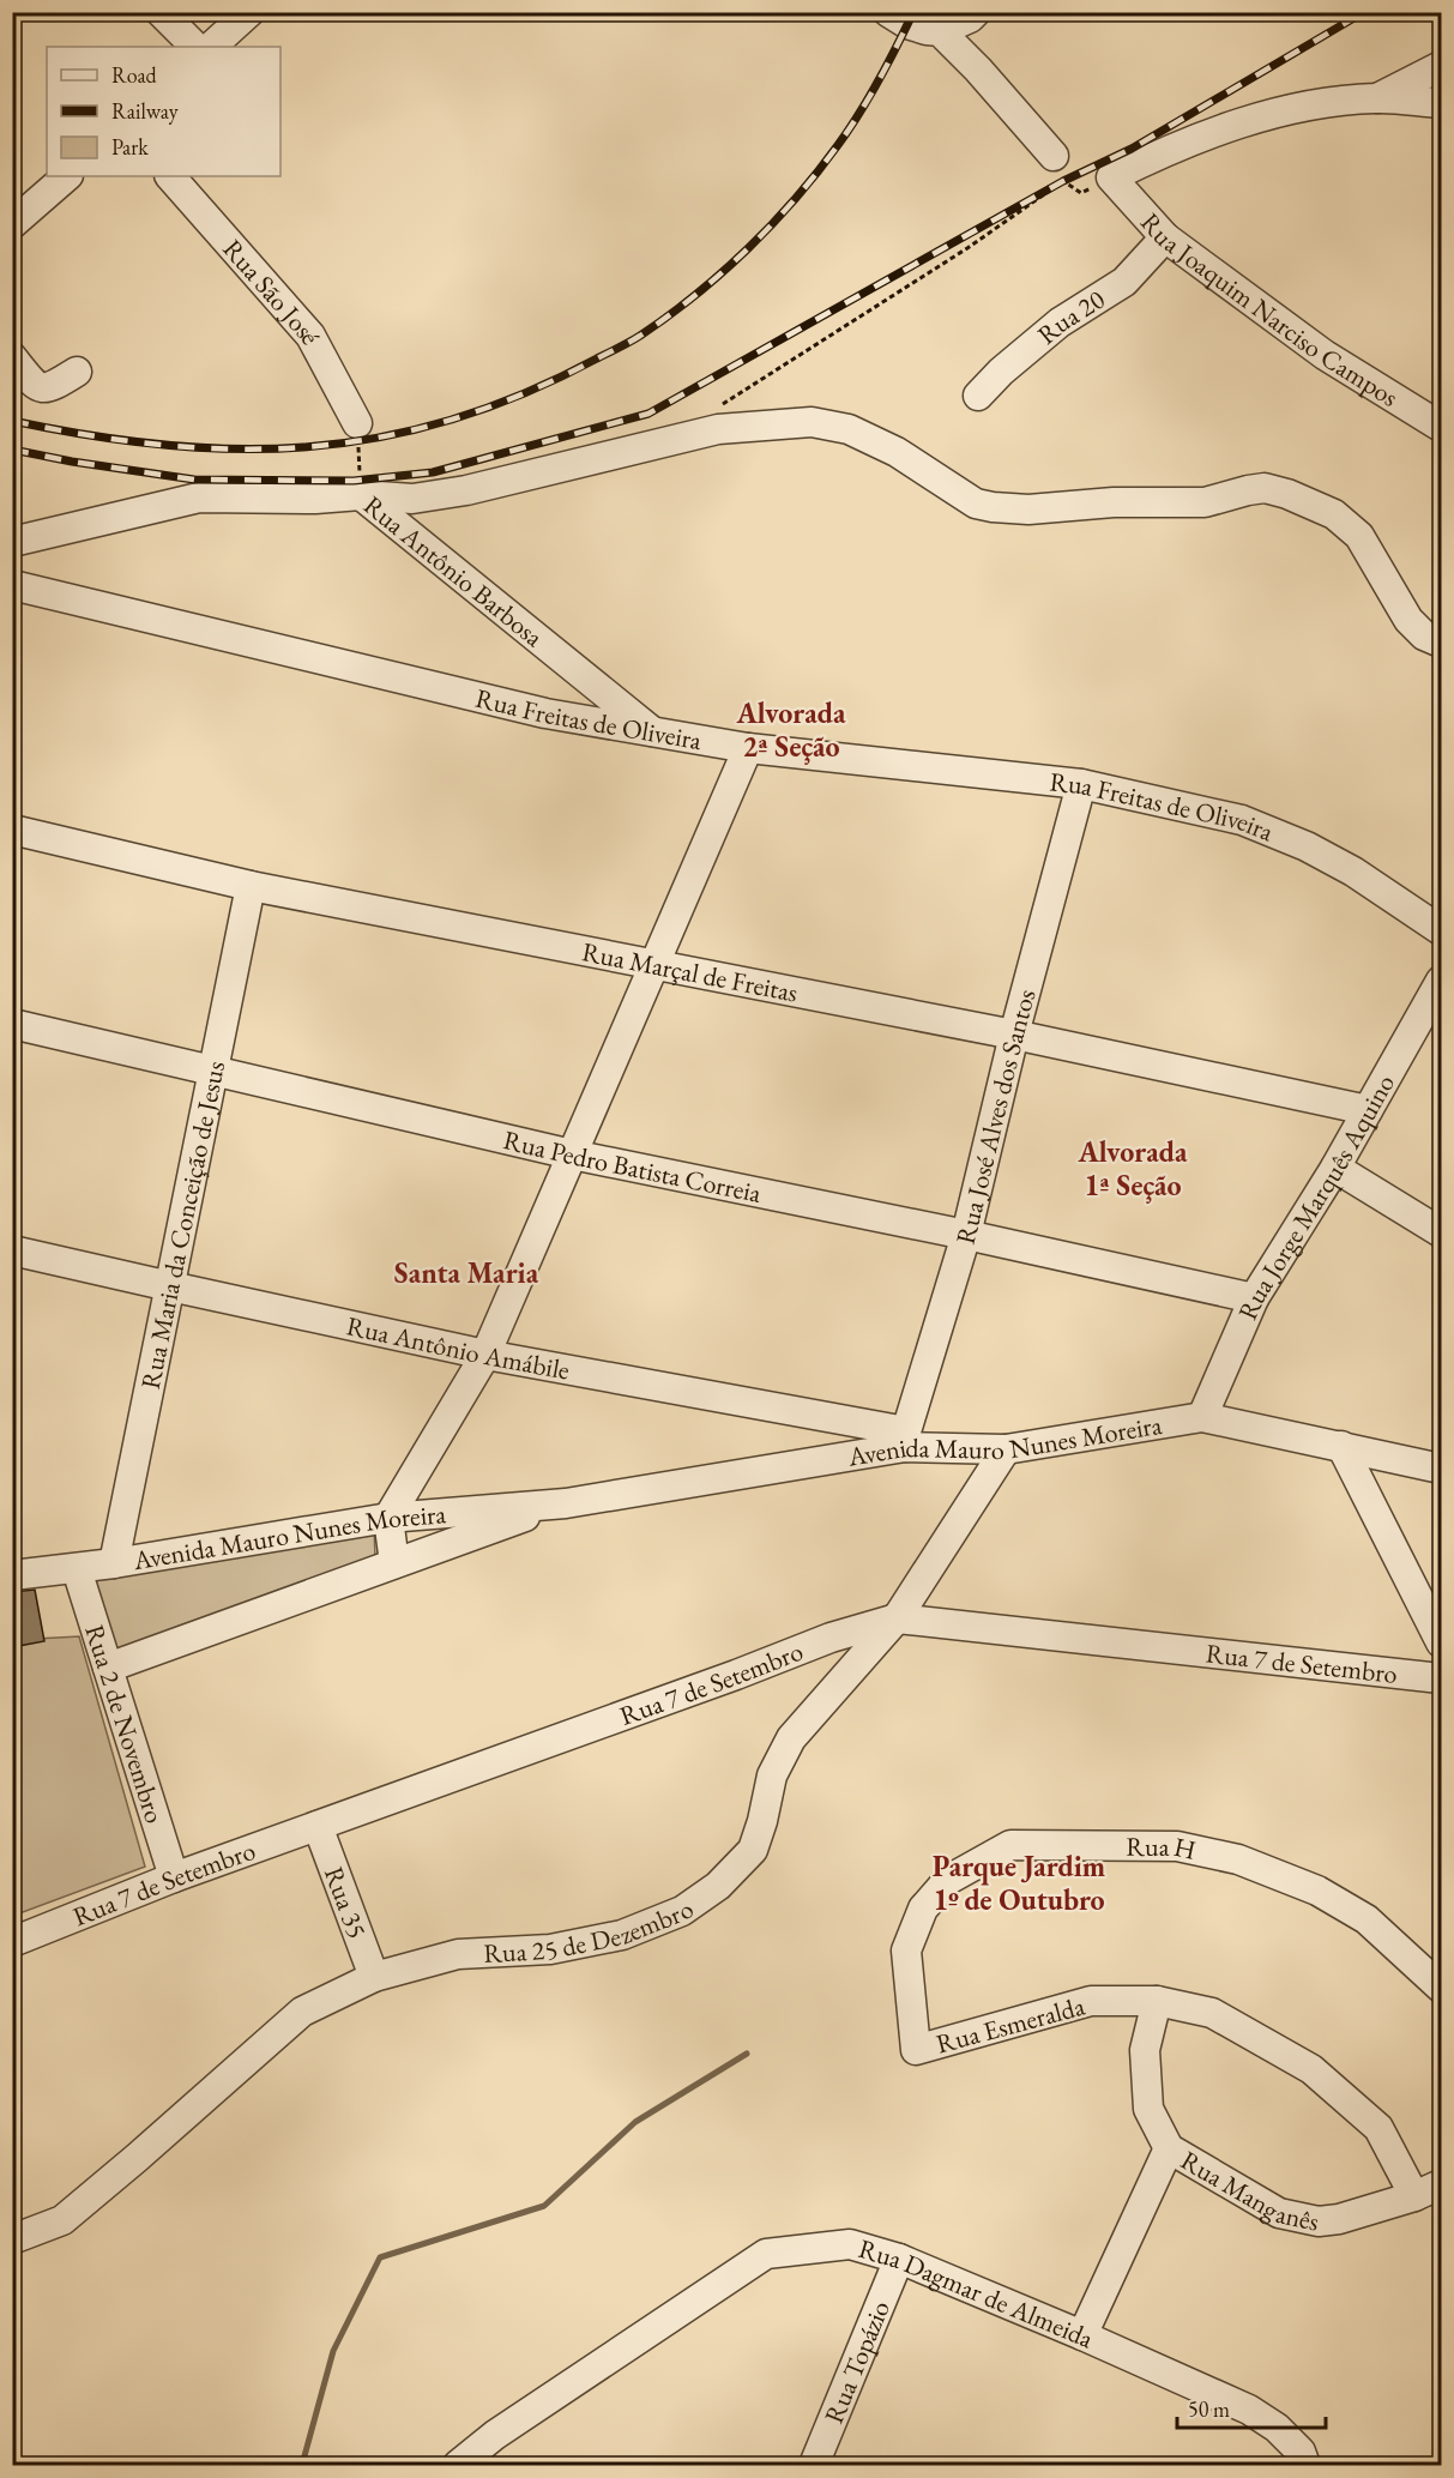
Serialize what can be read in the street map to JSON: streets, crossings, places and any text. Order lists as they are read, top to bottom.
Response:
{
  "streets": {
    "street": [
      "Rua São José",
      "Rua Joaquim Narciso Campos",
      "Rua 20",
      "Rua Antônio Barbosa",
      "Rua Freitas de Oliveira",
      "Rua Marçal de Freitas",
      "Rua José Alves dos Santos",
      "Rua Pedro Batista Correia",
      "Rua Jorge Marquês Aquino",
      "Rua Maria da Conceição de Jesus",
      "Rua Antônio Amábile",
      "Avenida Mauro Nunes Moreira",
      "Rua 7 de Setembro",
      "Rua 2 de Novembro",
      "Rua H",
      "Rua 35",
      "Rua 25 de Dezembro",
      "Rua Esmeralda",
      "Rua Manganês",
      "Rua Dagmar de Almeida",
      "Rua Topázio"
    ]
  },
  "crossings": [
    ["Rua Joaquim Narciso Campos", "Rua 20"],
    ["Rua Antônio Barbosa", "Rua Freitas de Oliveira"],
    ["Rua Freitas de Oliveira", "Rua José Alves dos Santos"],
    ["Rua Marçal de Freitas", "Rua José Alves dos Santos"],
    ["Rua Marçal de Freitas", "Rua Jorge Marquês Aquino"],
    ["Rua Marçal de Freitas", "Rua Maria da Conceição de Jesus"],
    ["Rua José Alves dos Santos", "Rua Pedro Batista Correia"],
    ["Rua José Alves dos Santos", "Rua Antônio Amábile"],
    ["Rua José Alves dos Santos", "Avenida Mauro Nunes Moreira"],
    ["Rua Pedro Batista Correia", "Rua Jorge Marquês Aquino"],
    ["Rua Pedro Batista Correia", "Rua Maria da Conceição de Jesus"],
    ["Rua Jorge Marquês Aquino", "Avenida Mauro Nunes Moreira"],
    ["Rua Maria da Conceição de Jesus", "Rua Antônio Amábile"],
    ["Rua Maria da Conceição de Jesus", "Avenida Mauro Nunes Moreira"],
    ["Rua Antônio Amábile", "Avenida Mauro Nunes Moreira"],
    ["Avenida Mauro Nunes Moreira", "Rua 2 de Novembro"],
    ["Avenida Mauro Nunes Moreira", "Rua 25 de Dezembro"],
    ["Rua 7 de Setembro", "Rua 2 de Novembro"],
    ["Rua 7 de Setembro", "Rua 35"],
    ["Rua 7 de Setembro", "Rua 25 de Dezembro"],
    ["Rua H", "Rua Esmeralda"],
    ["Rua 35", "Rua 25 de Dezembro"],
    ["Rua Esmeralda", "Rua Manganês"],
    ["Rua Dagmar de Almeida", "Rua Topázio"]
  ],
  "districts": [
    "Alvorada 2ª Seção",
    "Alvorada 1ª Seção",
    "Santa Maria",
    "Parque Jardim 1º de Outubro"
  ],
  "legend": ["Road", "Railway", "Park"],
  "scale_bar": "50 m"
}
